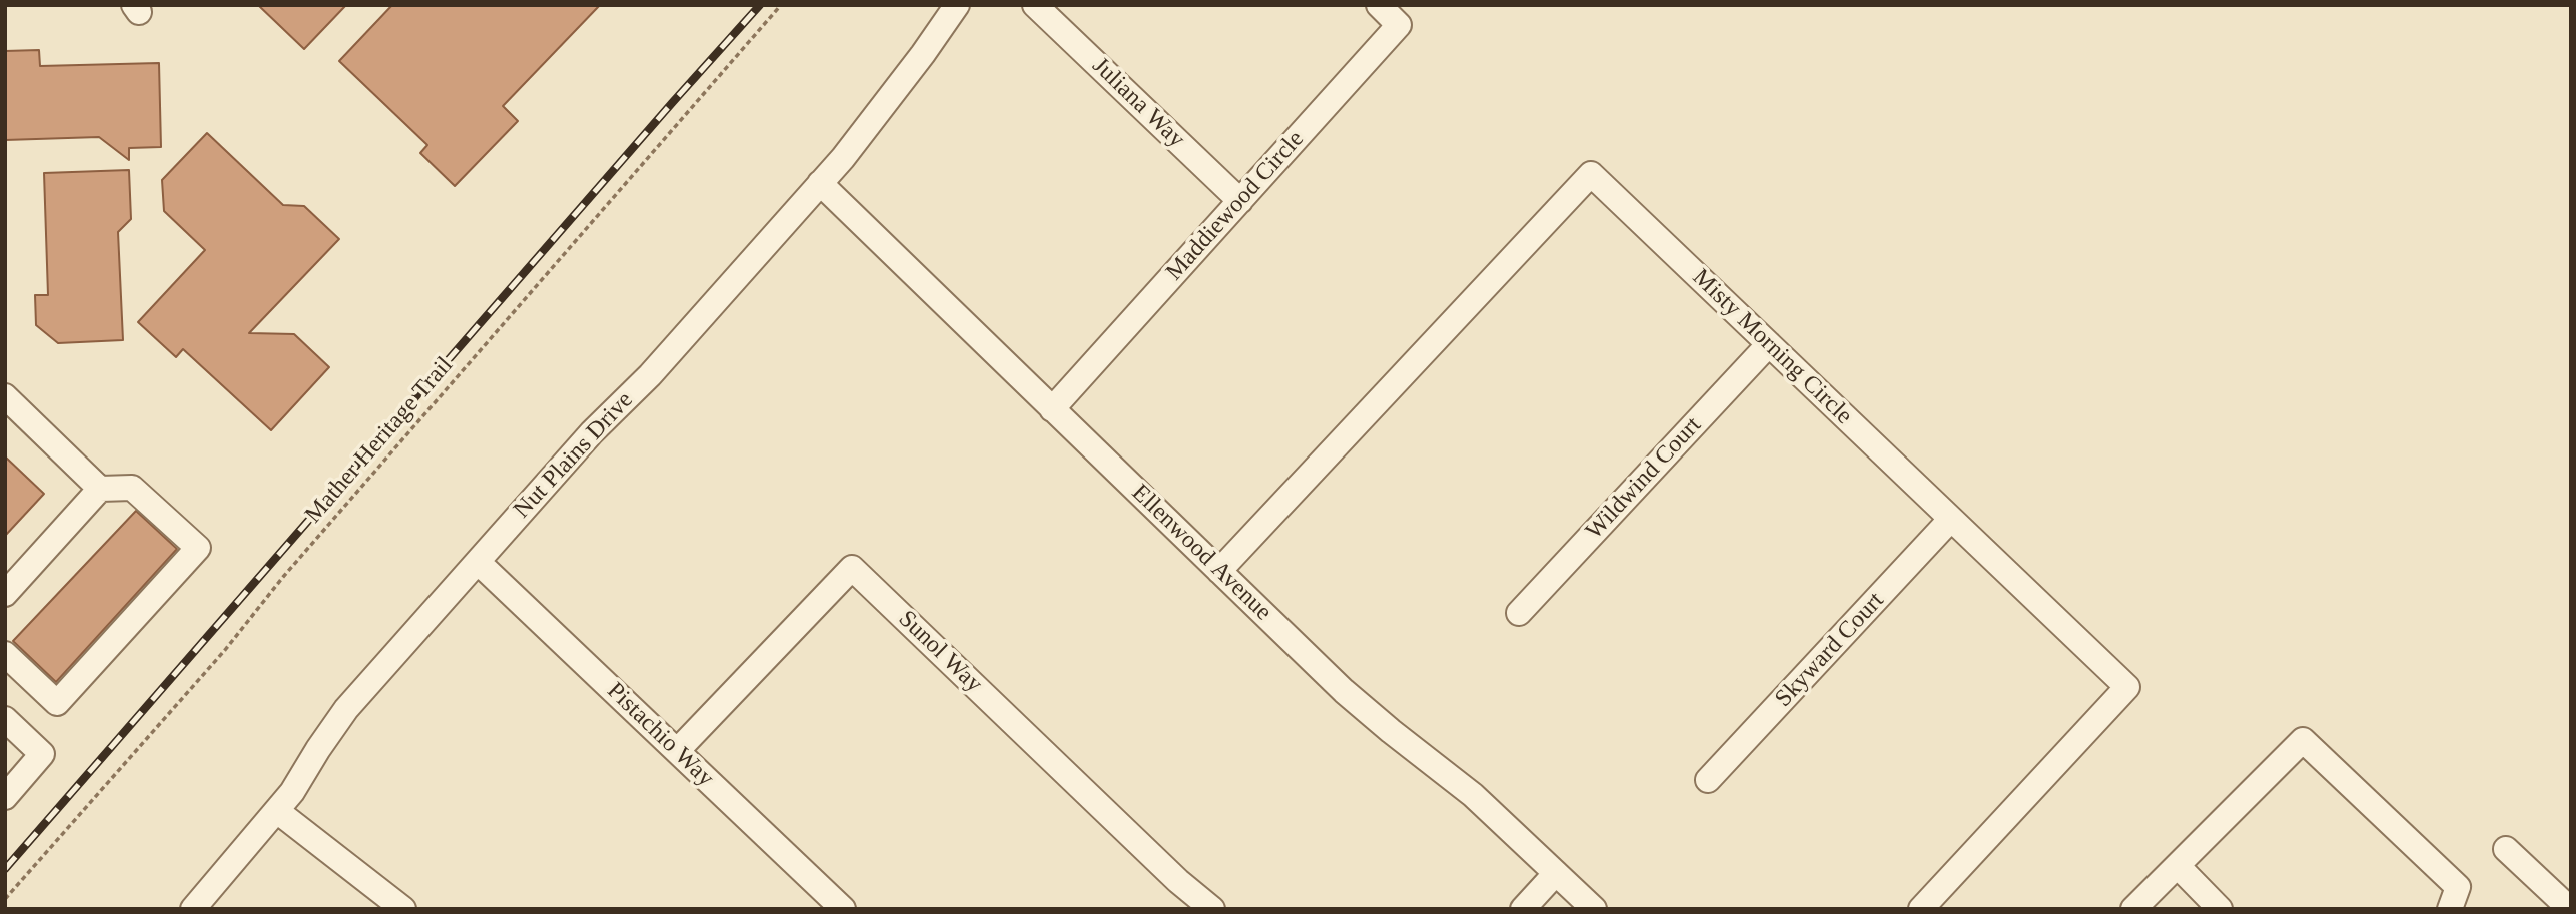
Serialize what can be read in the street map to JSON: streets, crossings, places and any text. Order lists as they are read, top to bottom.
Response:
{
  "streets": {
    "street": [
      "Juliana Way",
      "Maddiewood Circle",
      "Misty Morning Circle",
      "Nut Plains Drive",
      "Wildwind Court",
      "Ellenwood Avenue",
      "Skyward Court",
      "Sunol Way",
      "Pistachio Way"
    ],
    "path": ["Mather Heritage Trail"]
  },
  "crossings": [
    ["Juliana Way", "Maddiewood Circle"],
    ["Maddiewood Circle", "Ellenwood Avenue"],
    ["Misty Morning Circle", "Wildwind Court"],
    ["Misty Morning Circle", "Ellenwood Avenue"],
    ["Misty Morning Circle", "Skyward Court"],
    ["Nut Plains Drive", "Ellenwood Avenue"],
    ["Nut Plains Drive", "Pistachio Way"],
    ["Sunol Way", "Pistachio Way"]
  ]
}
